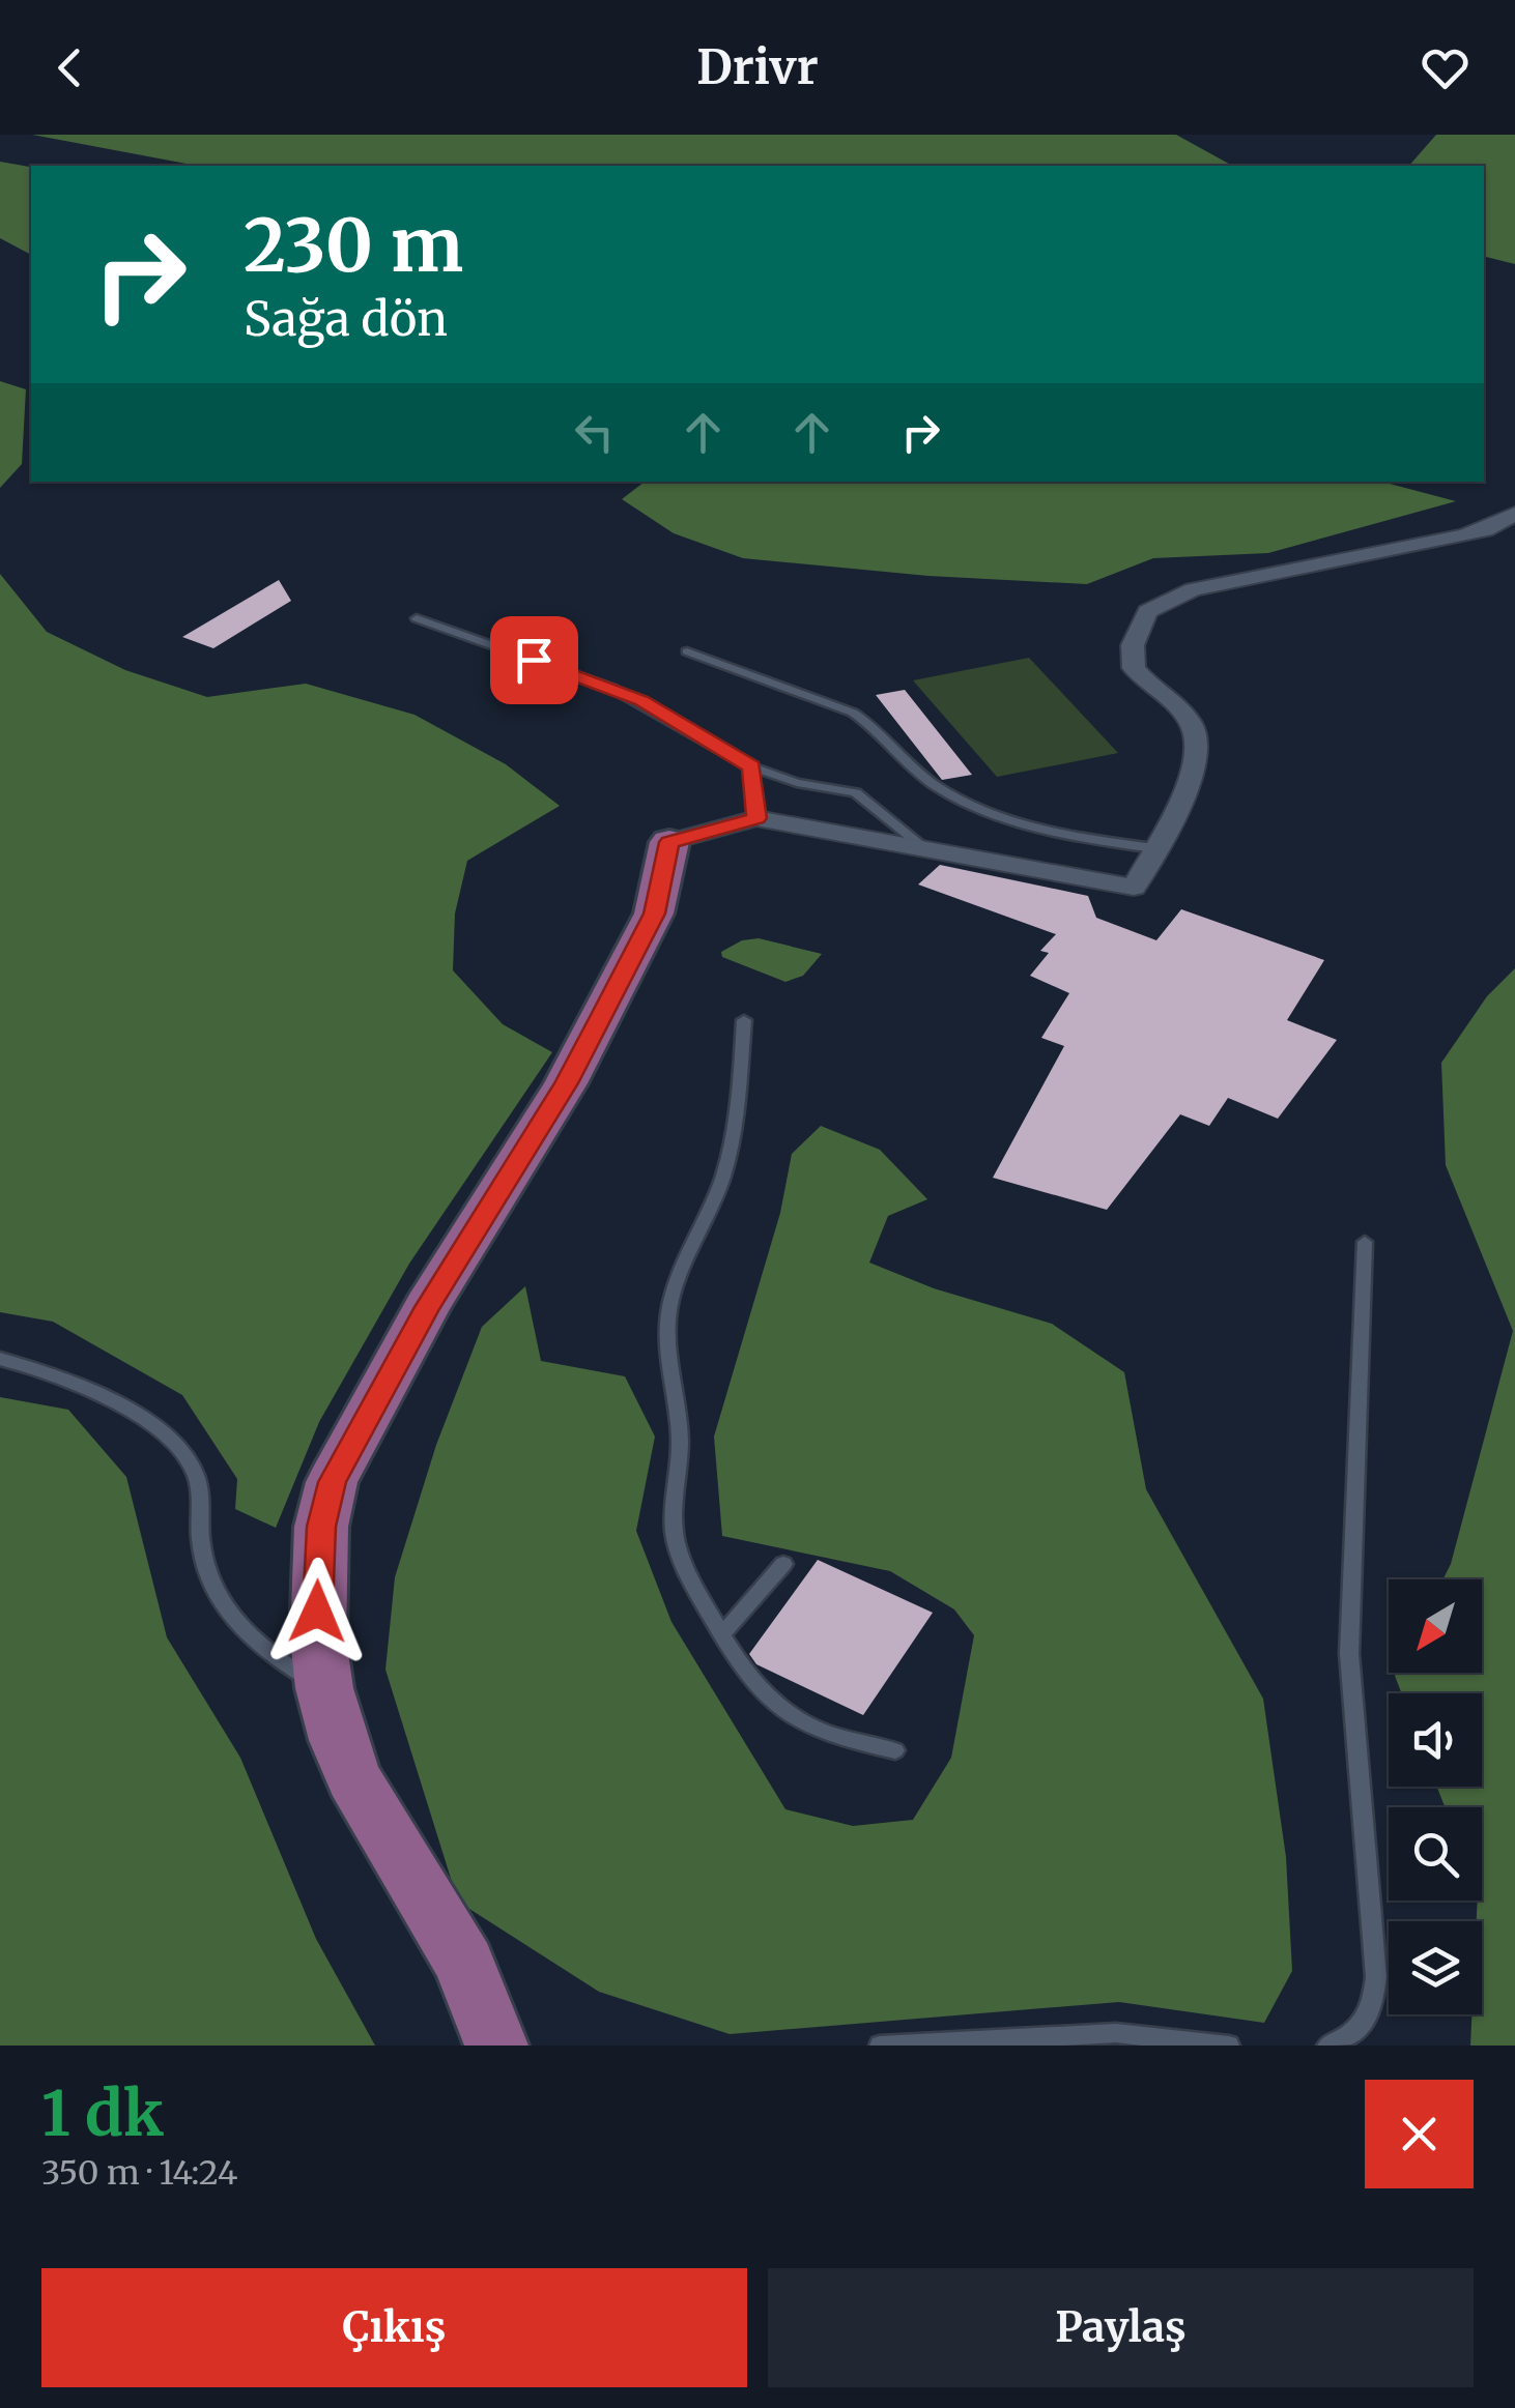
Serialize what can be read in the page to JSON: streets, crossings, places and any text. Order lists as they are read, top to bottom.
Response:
{
  "north": "bottom left",
  "page": {
    "header": "Drivr",
    "turn": ["230 m", "Sağa dön"],
    "heading": ["1 dk", "350 m · 14:24"],
    "buttons": ["Çıkış", "Paylaş"]
  }
}
